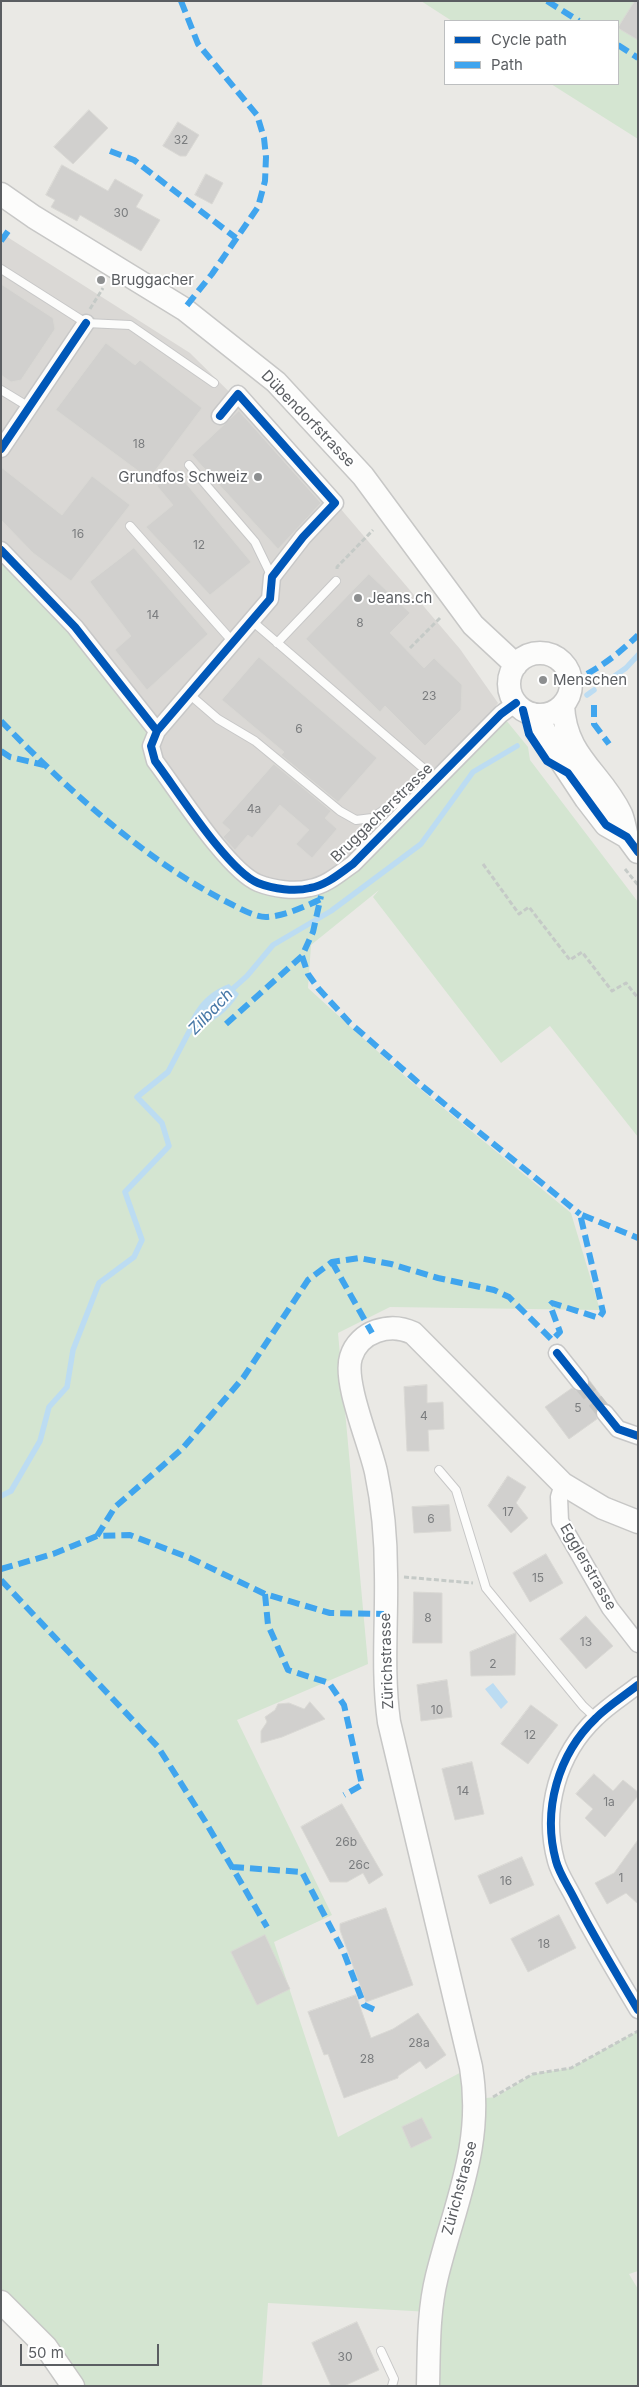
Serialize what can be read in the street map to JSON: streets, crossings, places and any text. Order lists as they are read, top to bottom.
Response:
{
  "streets": {
    "main road": ["Dübendorfstrasse", "Zürichstrasse"],
    "street": ["Bruggacherstrasse", "Egglerstrasse"]
  },
  "crossings": [
    ["Dübendorfstrasse", "Bruggacherstrasse"],
    ["Egglerstrasse", "Zürichstrasse"]
  ],
  "water": ["Zilbach"],
  "places": [
    "Bruggacher",
    "Grundfos Schweiz",
    "Jeans.ch",
    "Menschen"
  ],
  "house_numbers": [
    "32",
    "30",
    "18",
    "16",
    "12",
    "14",
    "8",
    "23",
    "6",
    "4a",
    "5",
    "4",
    "17",
    "6",
    "15",
    "8",
    "13",
    "2",
    "10",
    "12",
    "14",
    "1a",
    "26b",
    "26c",
    "1",
    "16",
    "18",
    "28a",
    "28",
    "30"
  ],
  "legend": ["Cycle path", "Path"],
  "scale_bar": "50 m"
}
